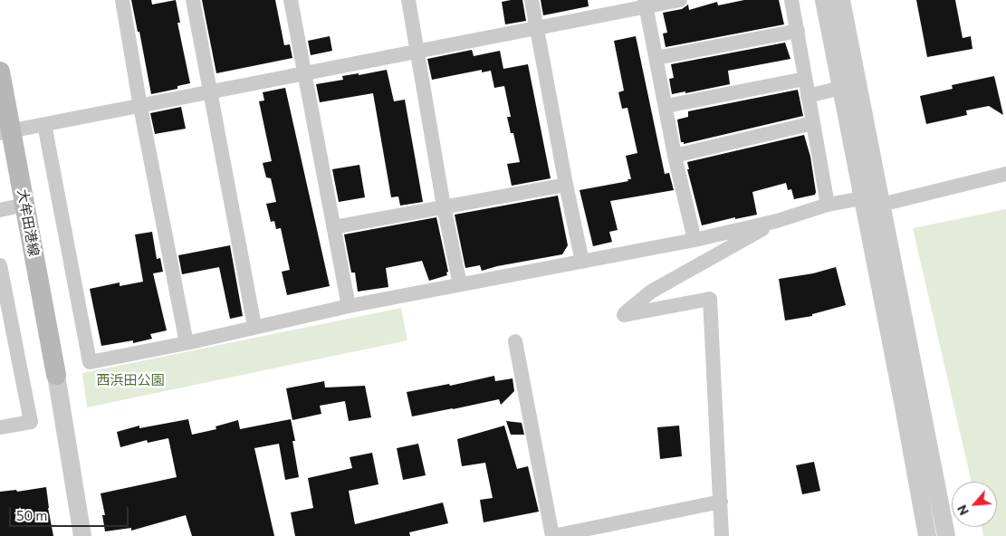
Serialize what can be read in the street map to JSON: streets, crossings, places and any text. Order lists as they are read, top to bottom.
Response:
{
  "streets": {
    "main road": ["大牟田港線"]
  },
  "parks": ["西浜田公園"],
  "scale_bar": "50 m",
  "north": "bottom left"
}
